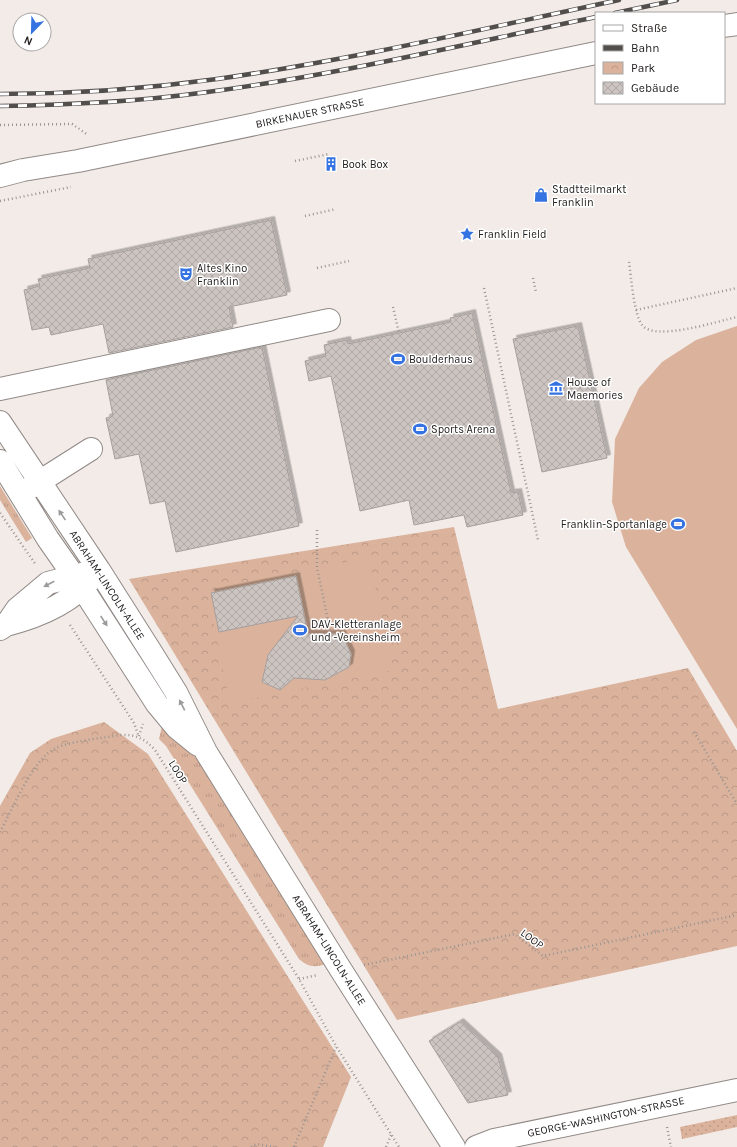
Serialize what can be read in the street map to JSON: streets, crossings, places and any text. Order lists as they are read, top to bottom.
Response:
{
  "streets": {
    "street": ["BIRKENAUER STRASSE", "ABRAHAM-LINCOLN-ALLEE", "GEORGE-WASHINGTON-STRASSE"],
    "path": ["LOOP"]
  },
  "crossings": [
    ["ABRAHAM-LINCOLN-ALLEE", "LOOP"]
  ],
  "places": {
    "building": ["Book Box"],
    "shop": ["Stadtteilmarkt Franklin"],
    "place": ["Franklin Field"],
    "theatre": ["Altes Kino Franklin"],
    "sports": [
      "Boulderhaus",
      "Sports Arena",
      "Franklin-Sportanlage",
      "DAV-Kletteranlage und -Vereinsheim"
    ],
    "museum": ["House of Maemories"]
  },
  "legend": [
    "Straße",
    "Bahn",
    "Park",
    "Gebäude"
  ],
  "north": "bottom left"
}
